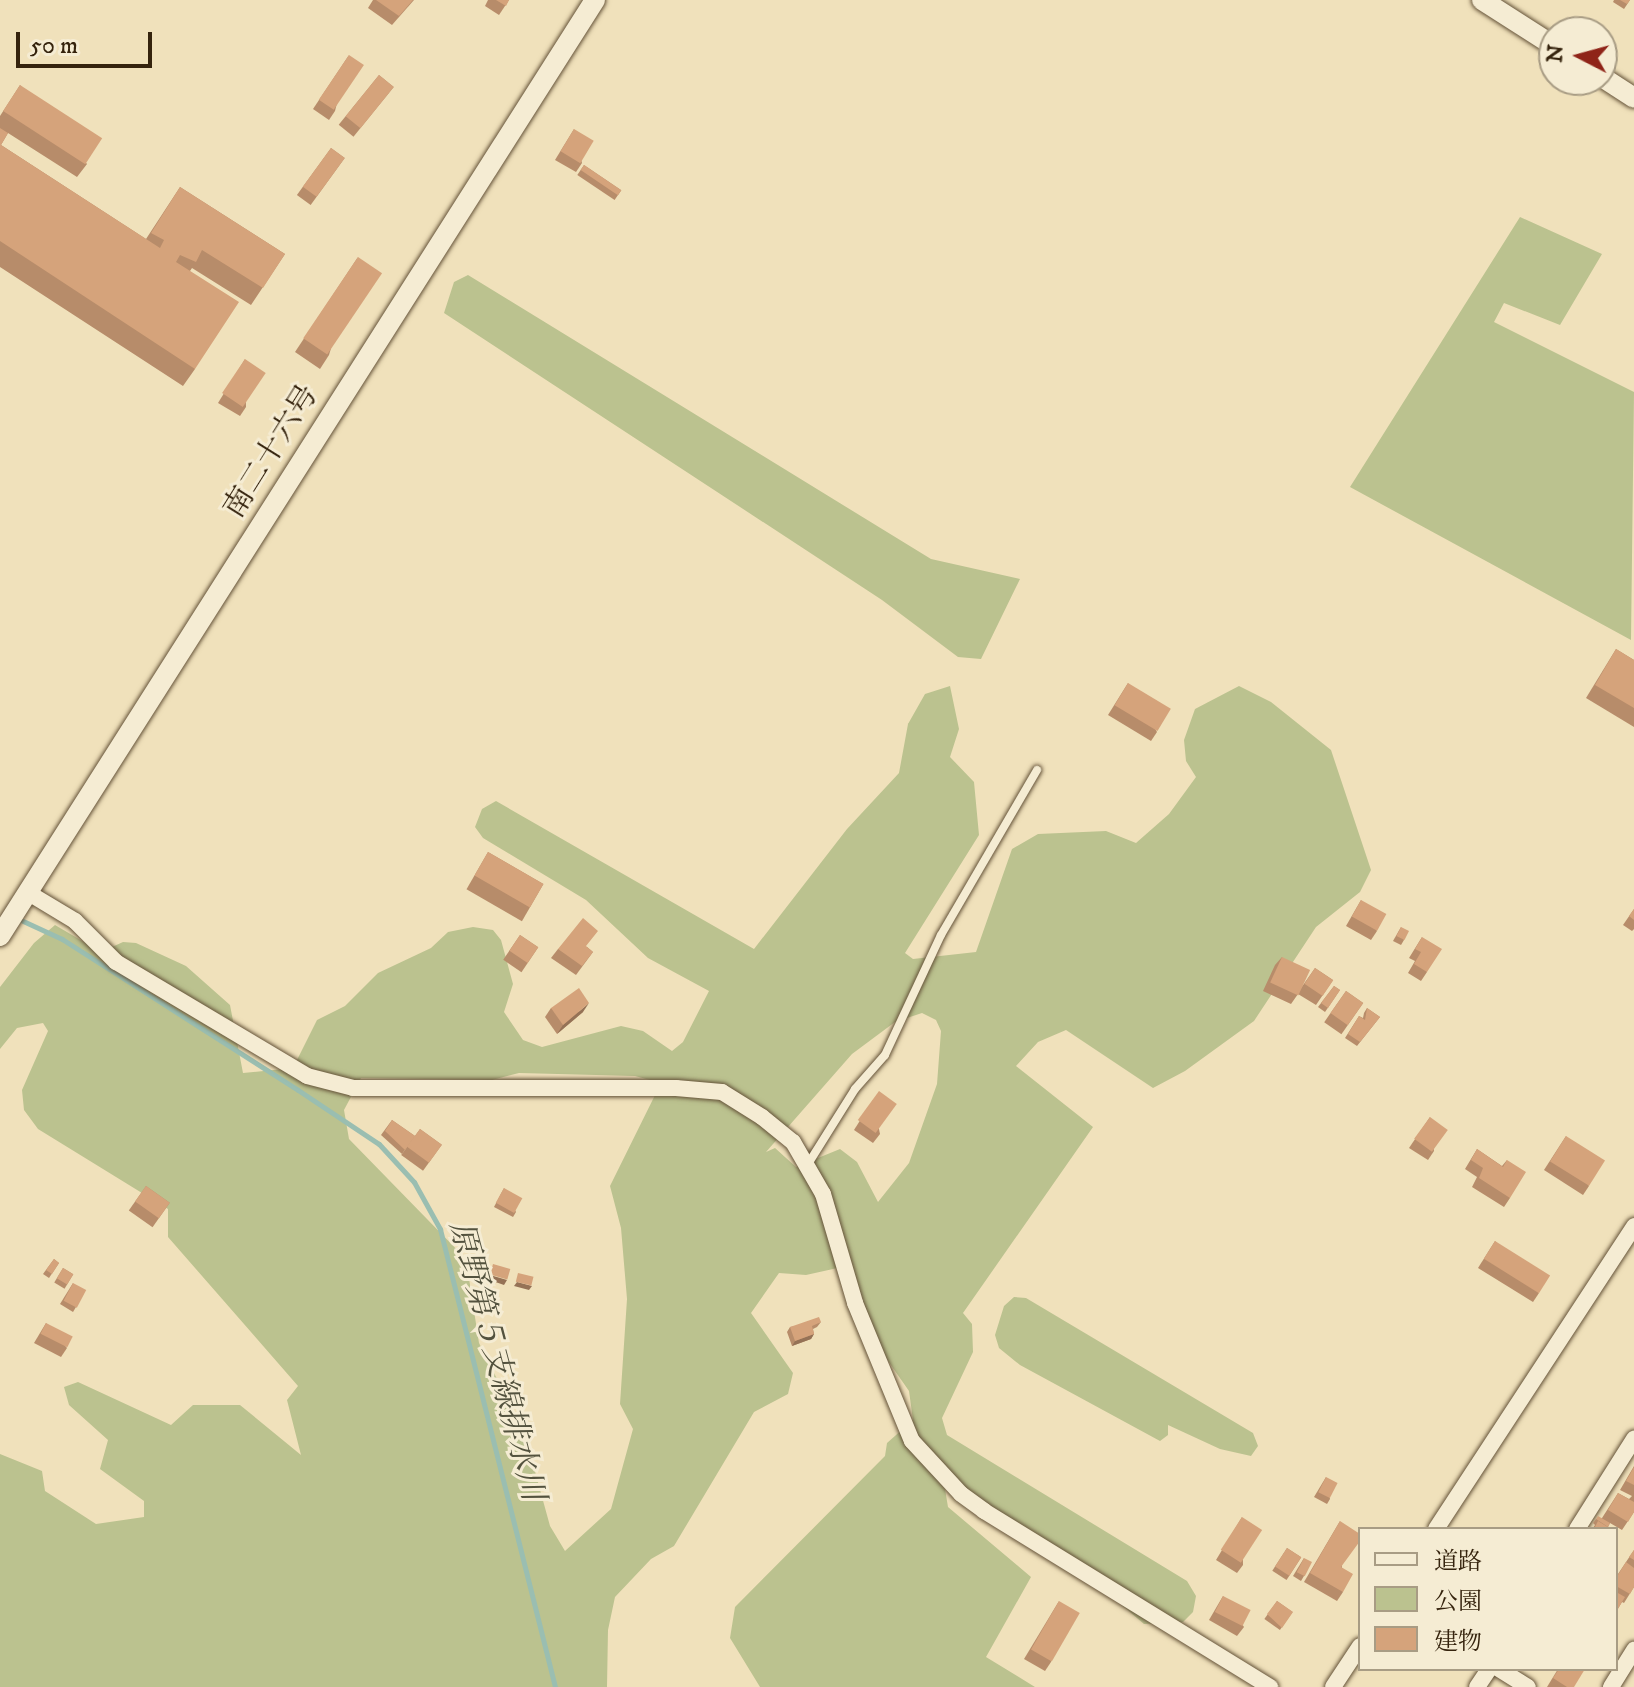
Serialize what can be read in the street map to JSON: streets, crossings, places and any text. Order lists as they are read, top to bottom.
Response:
{
  "streets": {
    "street": ["南二十六号"]
  },
  "water": ["原野第５支線排水川"],
  "legend": ["道路", "公園", "建物"],
  "scale_bar": "50 m",
  "north": "left"
}
